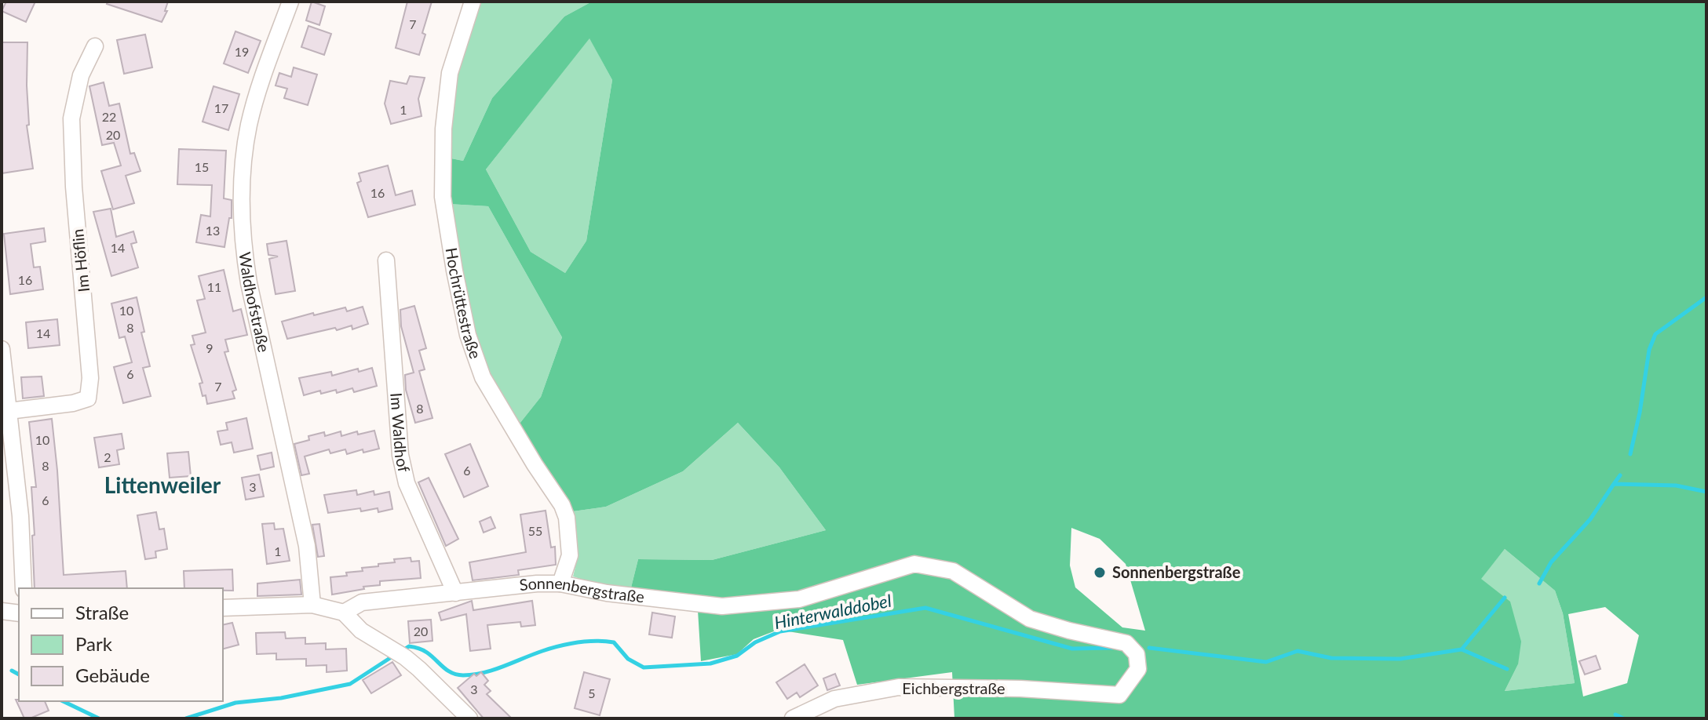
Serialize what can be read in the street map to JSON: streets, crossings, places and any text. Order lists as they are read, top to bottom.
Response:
{
  "streets": {
    "street": [
      "Im Höflin",
      "Waldhofstraße",
      "Hochrüttestraße",
      "Im Waldhof",
      "Sonnenbergstraße",
      "Eichbergstraße"
    ]
  },
  "crossings": [
    ["Hochrüttestraße", "Sonnenbergstraße"],
    ["Im Waldhof", "Sonnenbergstraße"],
    ["Sonnenbergstraße", "Eichbergstraße"]
  ],
  "districts": ["Littenweiler"],
  "water": ["Hinterwalddobel"],
  "places": ["Sonnenbergstraße"],
  "house_numbers": [
    "7",
    "19",
    "17",
    "1",
    "22",
    "20",
    "15",
    "16",
    "13",
    "14",
    "16",
    "11",
    "10",
    "8",
    "14",
    "9",
    "6",
    "7",
    "8",
    "10",
    "2",
    "8",
    "6",
    "3",
    "6",
    "55",
    "1",
    "20",
    "3",
    "5"
  ],
  "legend": ["Straße", "Park", "Gebäude"]
}
